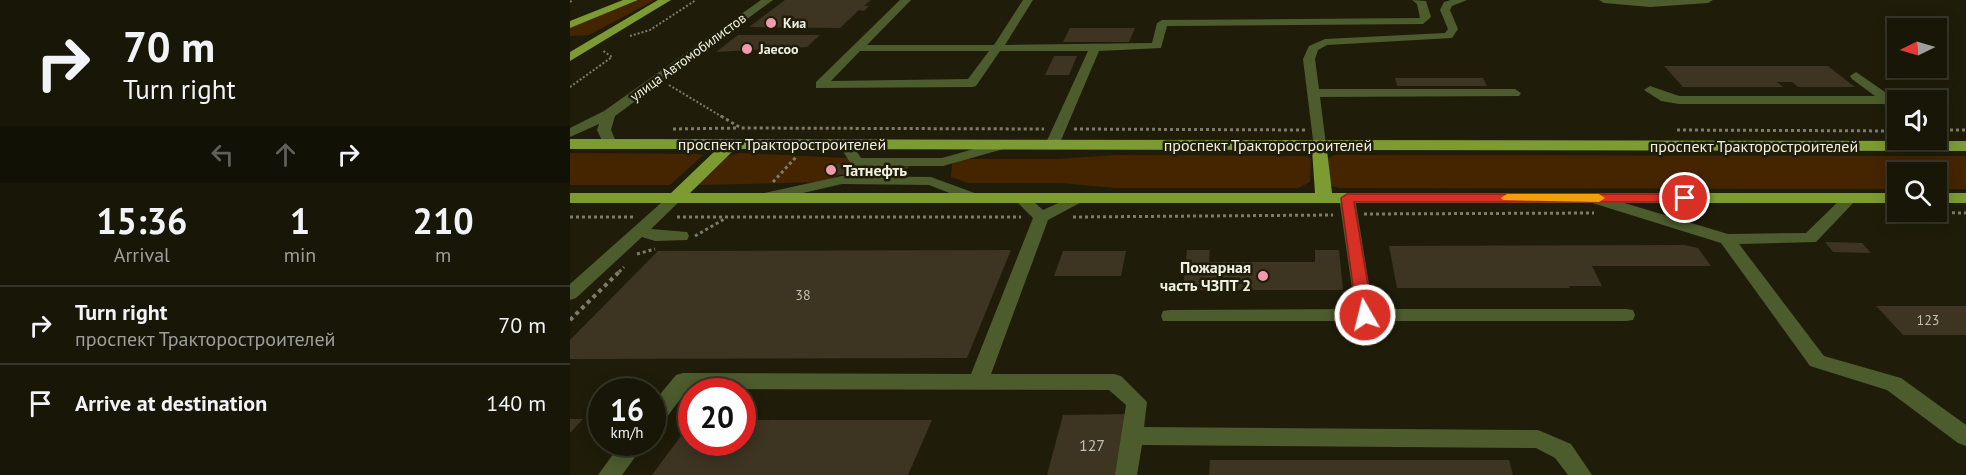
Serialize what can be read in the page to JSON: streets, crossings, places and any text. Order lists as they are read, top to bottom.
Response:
{
  "streets": {
    "main road": ["проспект Тракторостроителей"],
    "lane": ["улица Автомобилистов"]
  },
  "places": [
    "Киа",
    "Jaecoo",
    "Татнефть",
    "Пожарная часть ЧЗПТ 2"
  ],
  "house_numbers": ["38", "123", "127"],
  "north": "left",
  "page": {
    "turn": ["70 m", "Turn right"],
    "eta": [
      "15:36",
      "Arrival",
      "1",
      "min",
      "210",
      "m"
    ],
    "list": [
      {
        "name": "Turn right",
        "note": "проспект Тракторостроителей",
        "value": "70 m"
      },
      {
        "name": "Arrive at destination",
        "value": "140 m"
      }
    ],
    "speed": "16 km/h",
    "limit": "20"
  }
}
